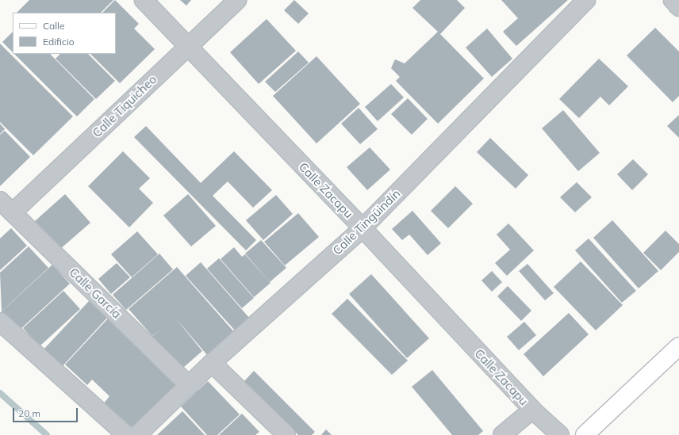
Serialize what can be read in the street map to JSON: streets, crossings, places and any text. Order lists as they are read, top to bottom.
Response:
{
  "streets": {
    "street": [
      "Calle Tiquicheo",
      "Calle Zacapu",
      "Calle Tingüindín",
      "Calle García"
    ]
  },
  "crossings": [
    ["Calle Tiquicheo", "Calle Zacapu"],
    ["Calle Tiquicheo", "Calle García"],
    ["Calle Zacapu", "Calle Tingüindín"],
    ["Calle Tingüindín", "Calle García"]
  ],
  "legend": ["Calle", "Edificio"],
  "scale_bar": "20 m"
}
